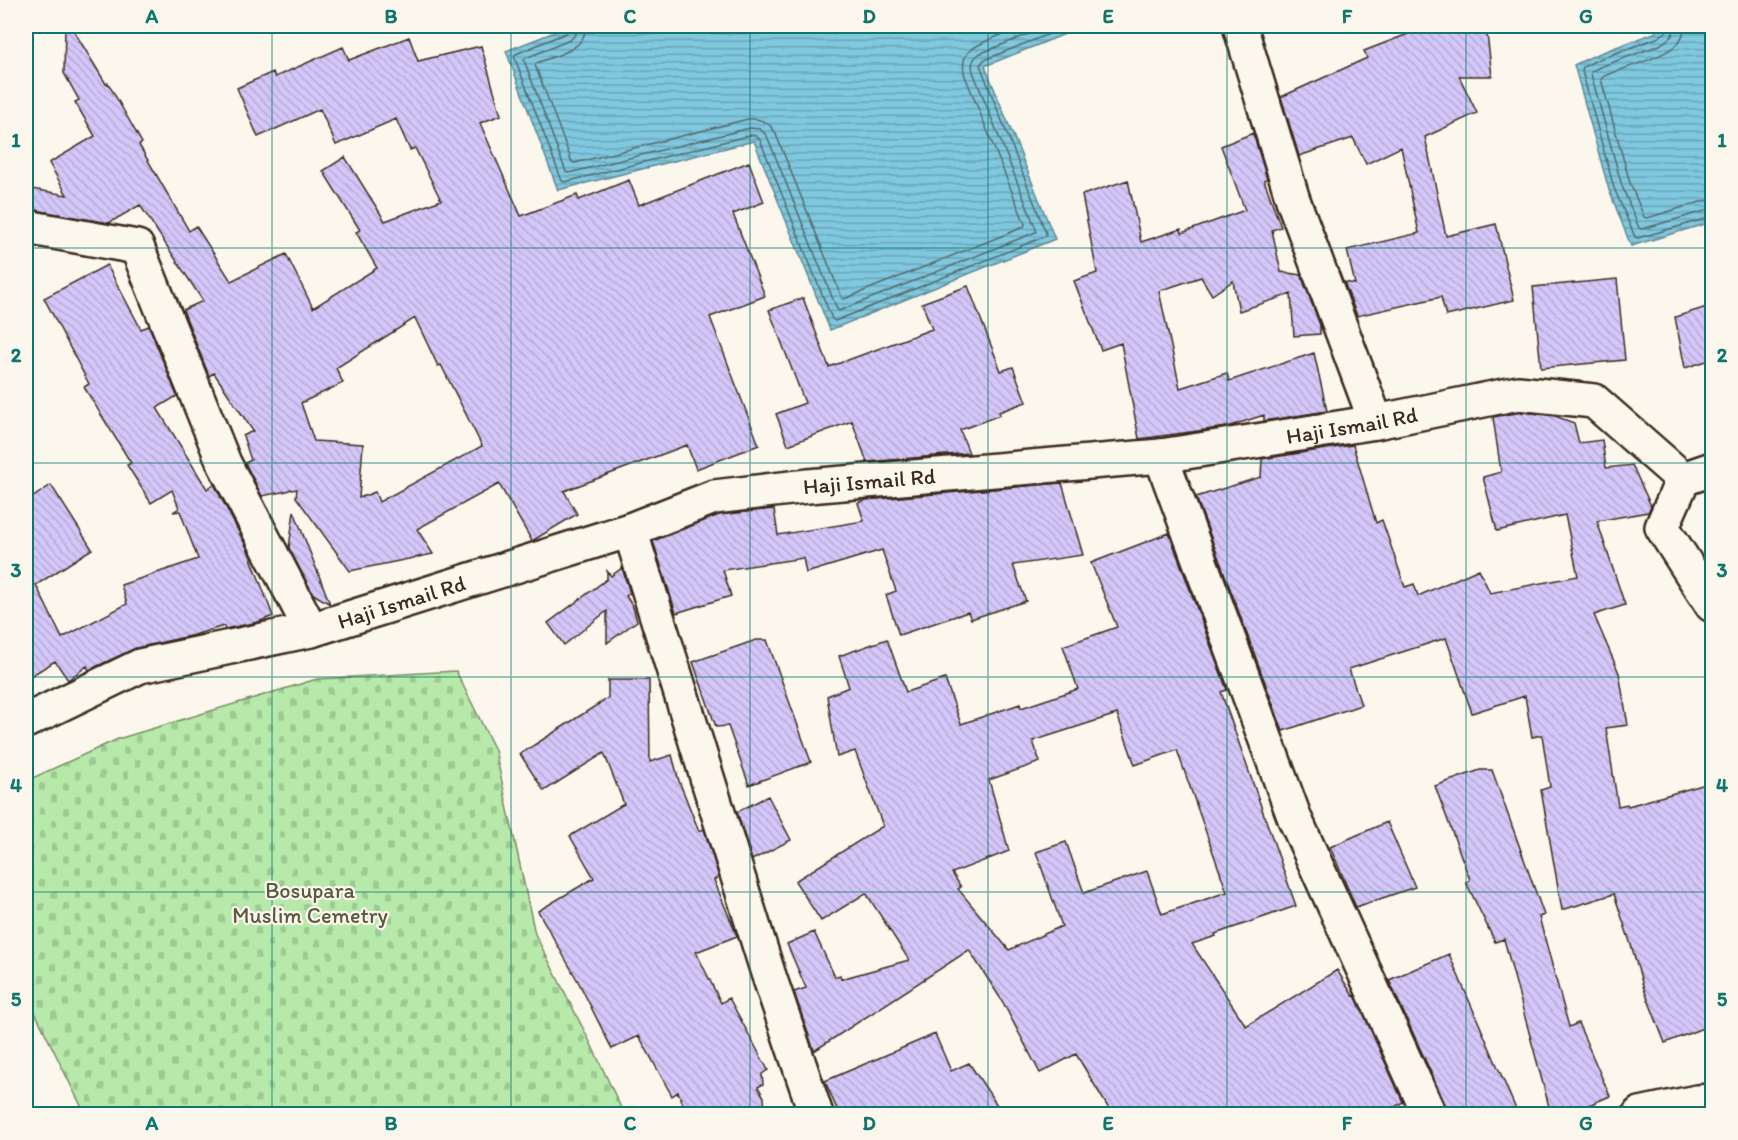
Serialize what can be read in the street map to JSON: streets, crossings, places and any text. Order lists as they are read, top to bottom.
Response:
{
  "streets": {
    "street": ["Haji Ismail Rd"]
  },
  "parks": ["Bosupara Muslim Cemetry"],
  "grid": {
    "columns": [
      "A",
      "B",
      "C",
      "D",
      "E",
      "F",
      "G"
    ],
    "rows": [
      "1",
      "2",
      "3",
      "4",
      "5"
    ]
  }
}
